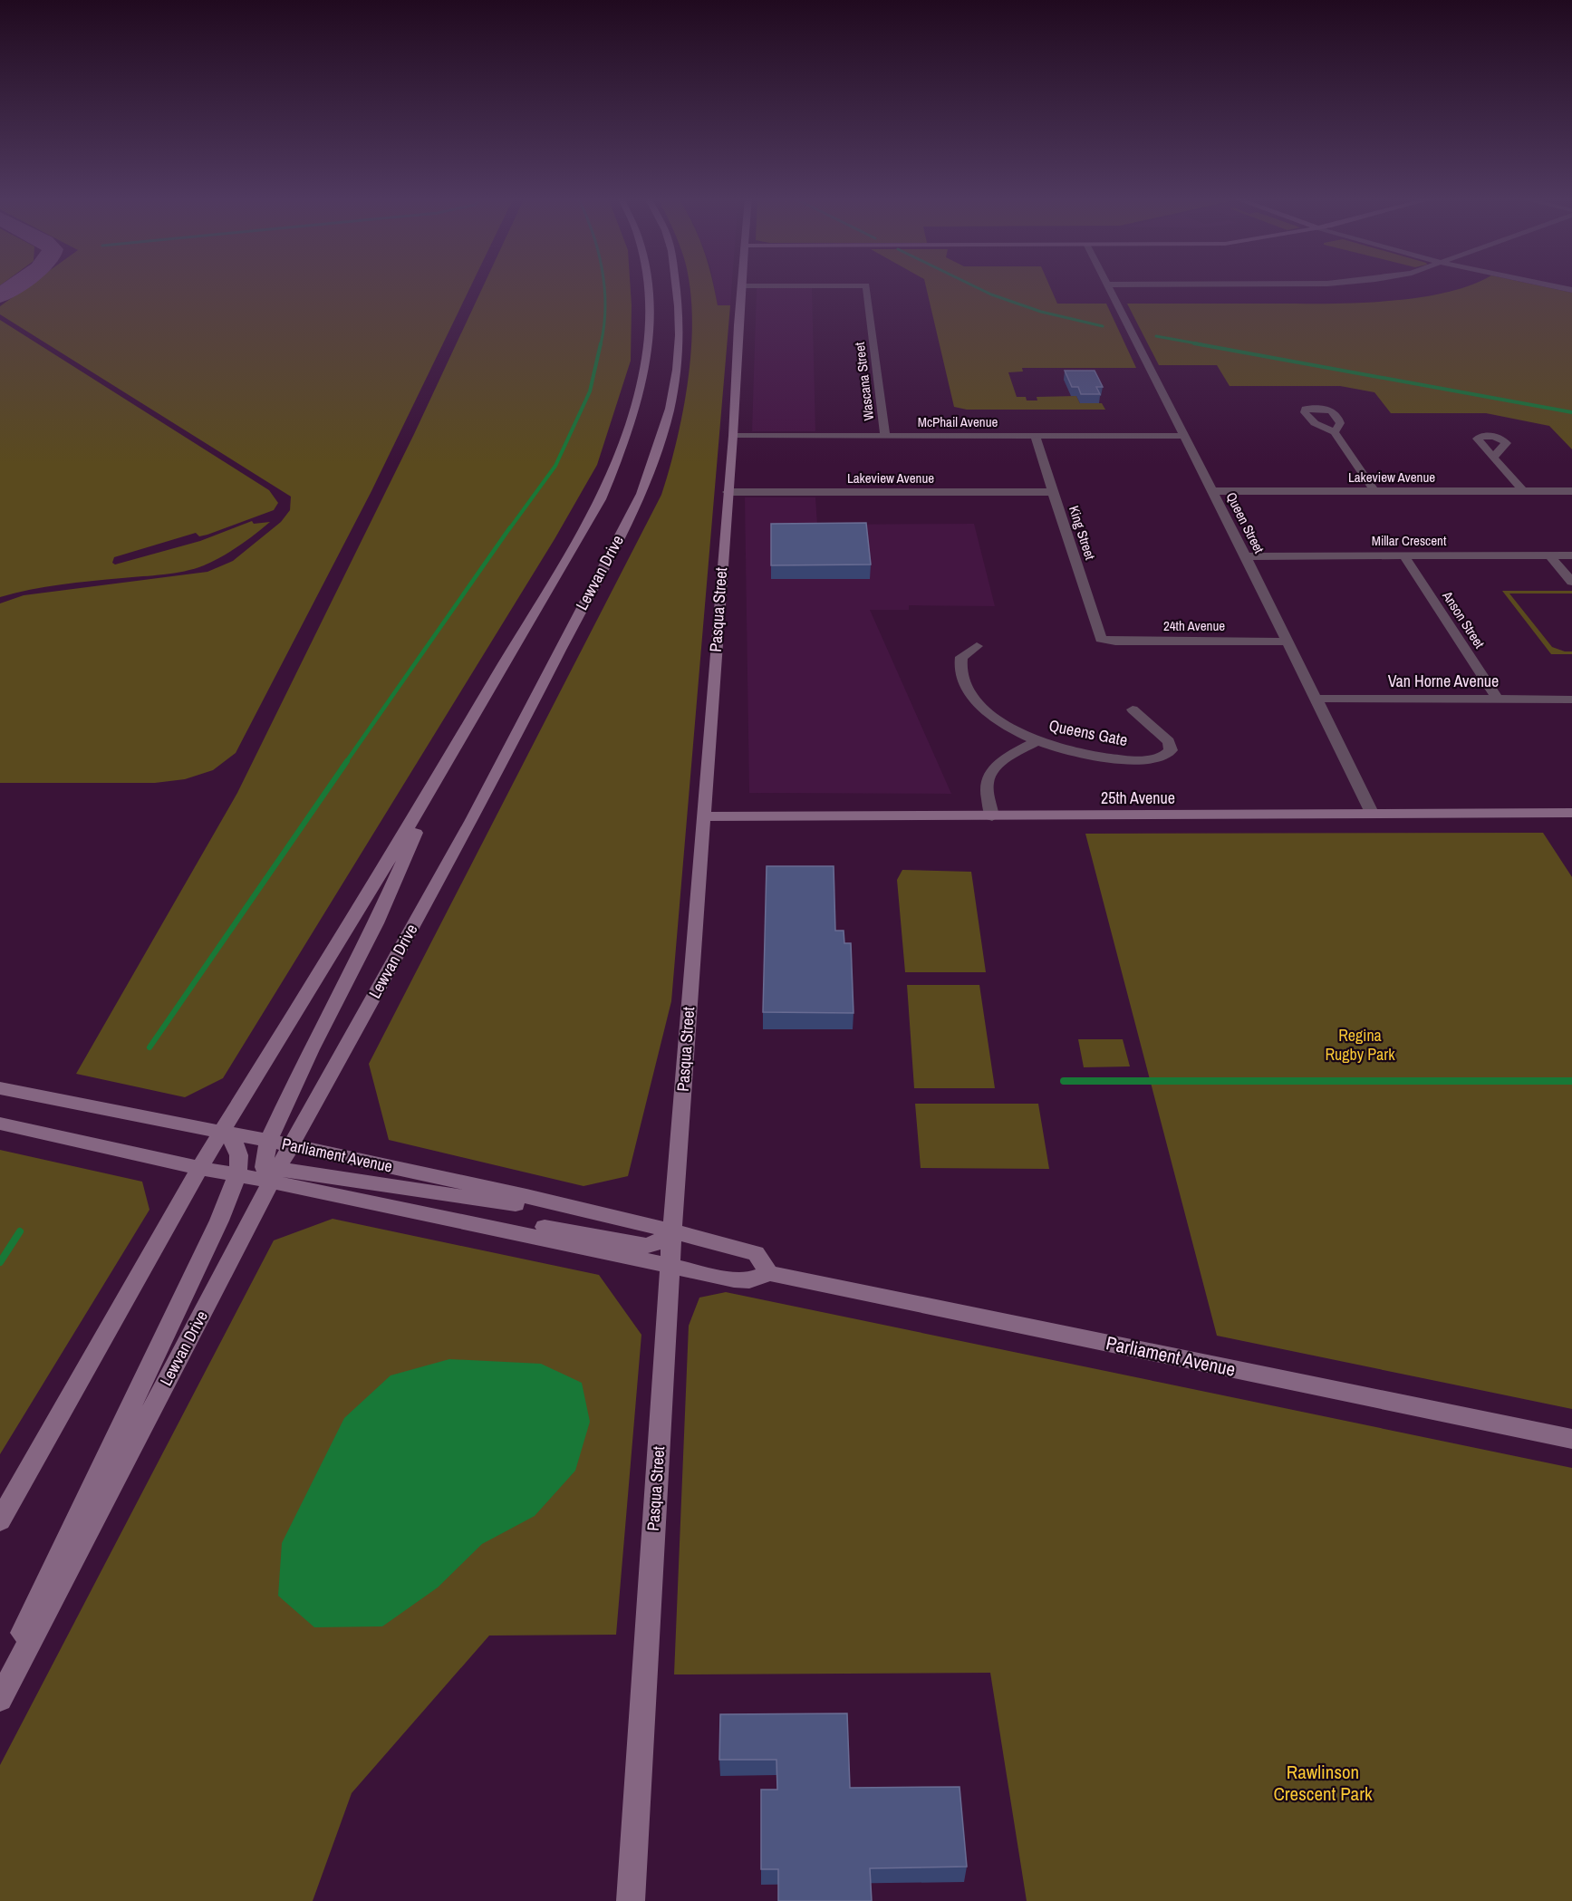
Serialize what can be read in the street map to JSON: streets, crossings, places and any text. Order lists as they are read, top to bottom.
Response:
{
  "streets": {
    "main road": [
      "Lewvan Drive",
      "Pasqua Street",
      "25th Avenue",
      "Parliament Avenue"
    ],
    "street": [
      "Wascana Street",
      "McPhail Avenue",
      "Lakeview Avenue",
      "Queen Street",
      "King Street",
      "Millar Crescent",
      "Anson Street",
      "24th Avenue",
      "Van Horne Avenue",
      "Queens Gate"
    ]
  },
  "crossings": [
    ["Wascana Street", "McPhail Avenue"],
    ["McPhail Avenue", "Queen Street"],
    ["McPhail Avenue", "King Street"],
    ["McPhail Avenue", "Pasqua Street"],
    ["Lakeview Avenue", "Queen Street"],
    ["Lakeview Avenue", "King Street"],
    ["Lakeview Avenue", "Pasqua Street"],
    ["Queen Street", "Millar Crescent"],
    ["Queen Street", "24th Avenue"],
    ["Queen Street", "Van Horne Avenue"],
    ["Queen Street", "25th Avenue"],
    ["King Street", "24th Avenue"],
    ["Millar Crescent", "Anson Street"],
    ["Lewvan Drive", "Parliament Avenue"],
    ["Pasqua Street", "25th Avenue"],
    ["Pasqua Street", "Parliament Avenue"],
    ["Anson Street", "Van Horne Avenue"],
    ["Queens Gate", "25th Avenue"]
  ],
  "parks": ["Regina Rugby Park", "Rawlinson Crescent Park"]
}
